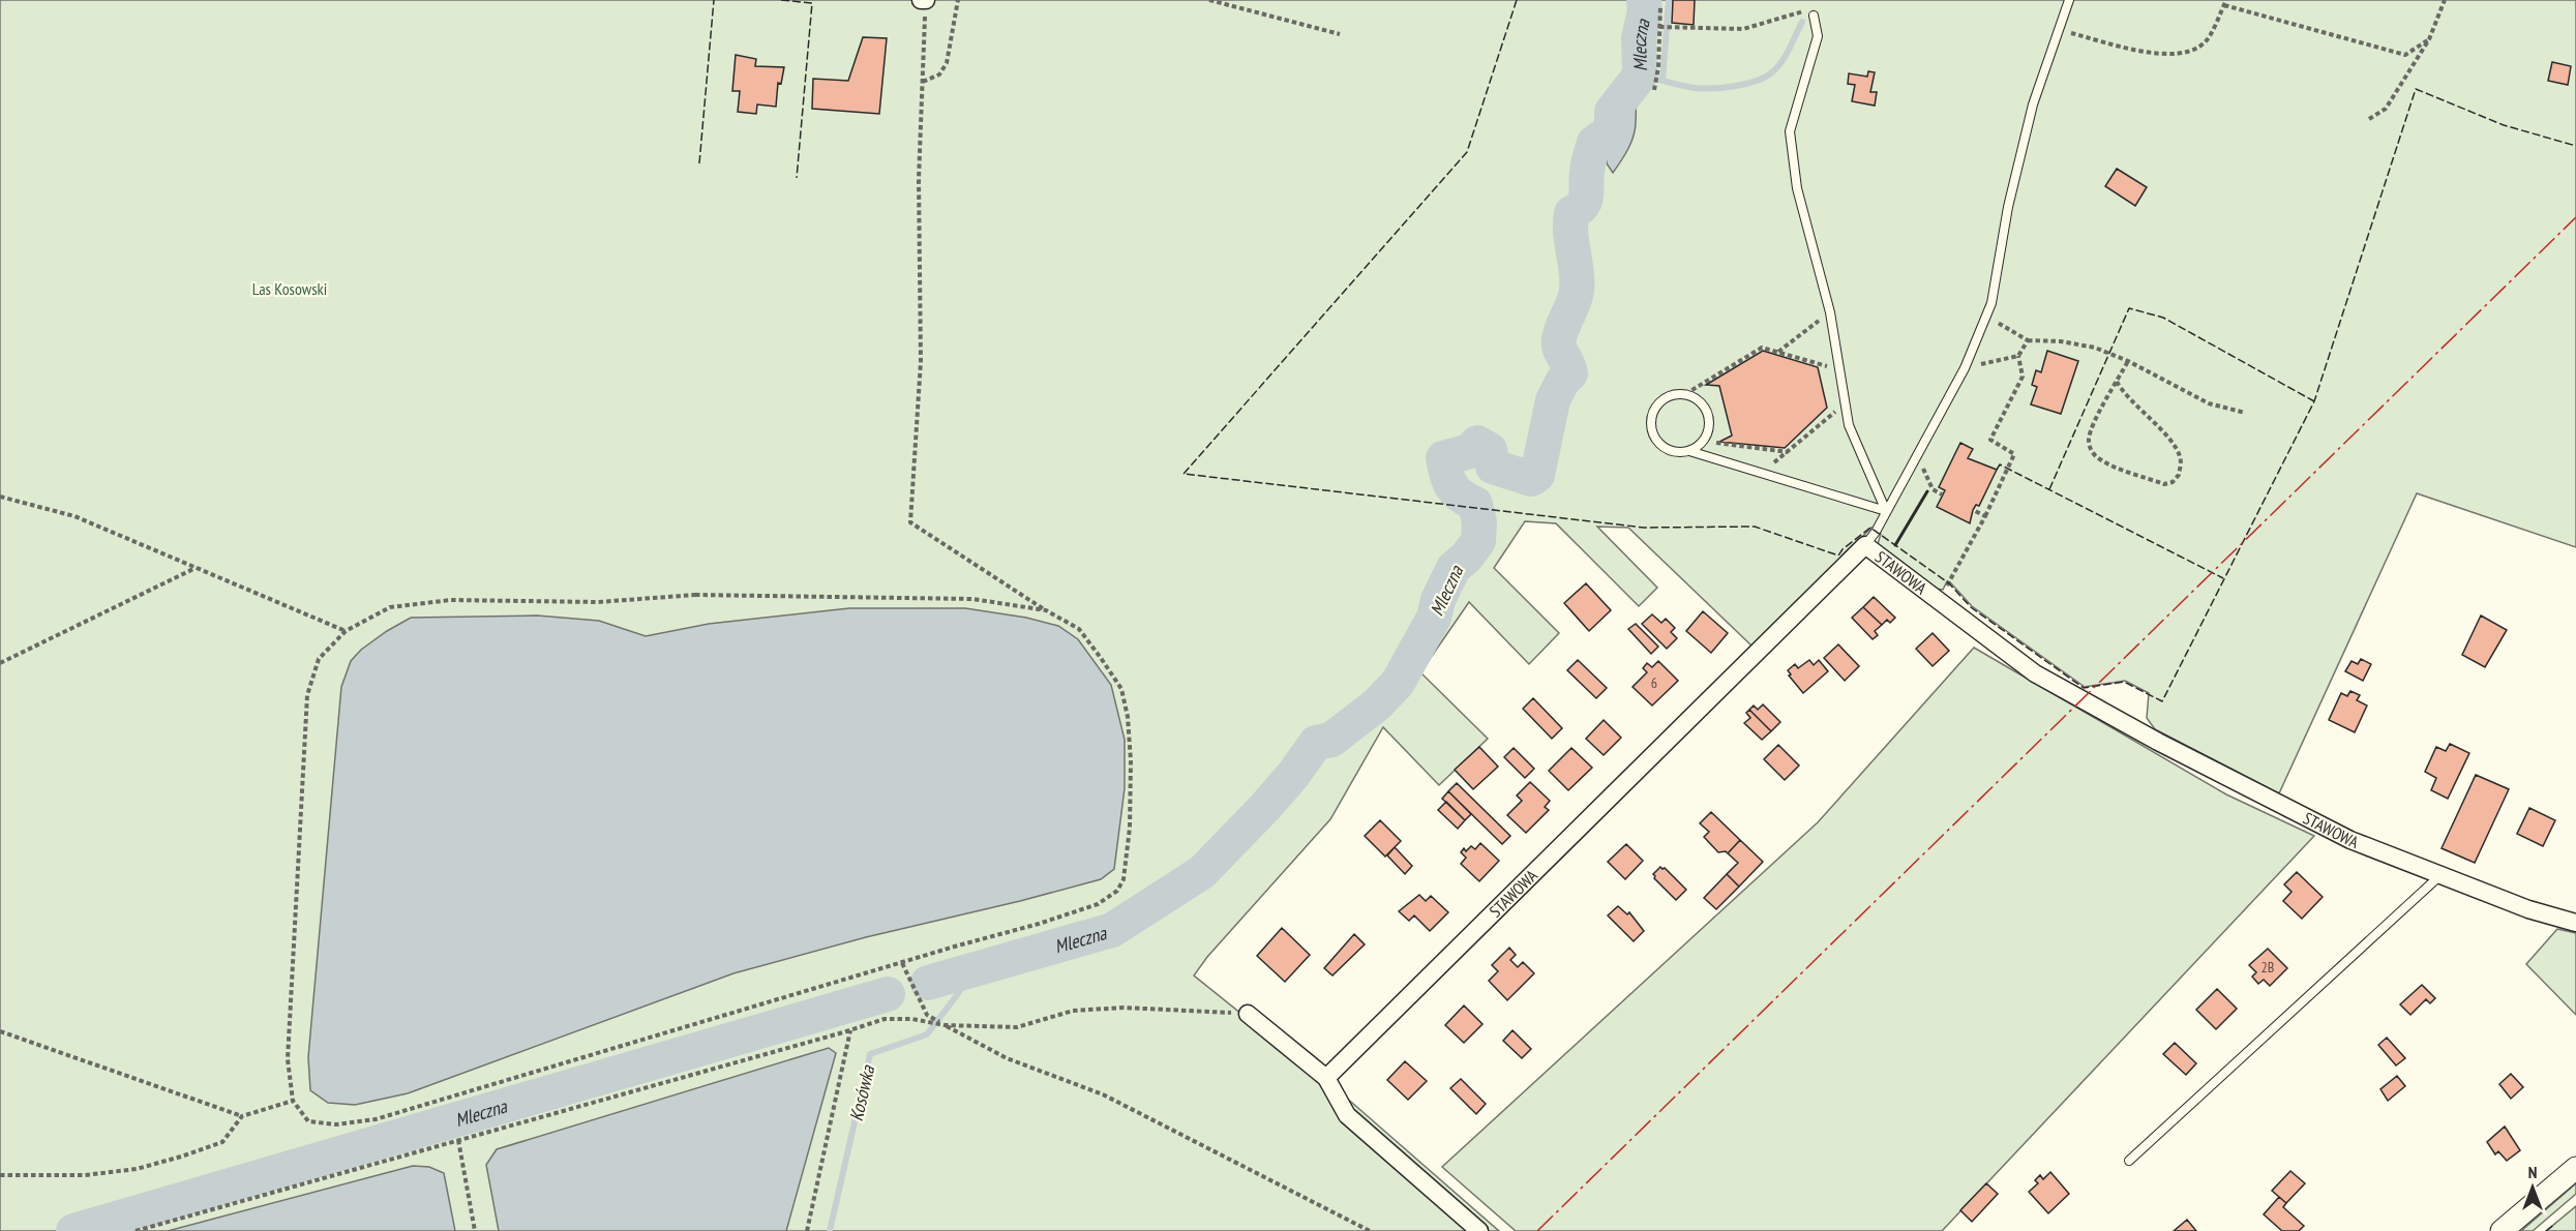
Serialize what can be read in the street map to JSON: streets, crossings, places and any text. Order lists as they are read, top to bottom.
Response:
{
  "streets": {
    "street": ["STAWOWA"]
  },
  "water": ["Mleczna", "Kosówka"],
  "parks": ["Las Kosowski"],
  "house_numbers": ["6", "2B"],
  "north": "top"
}
